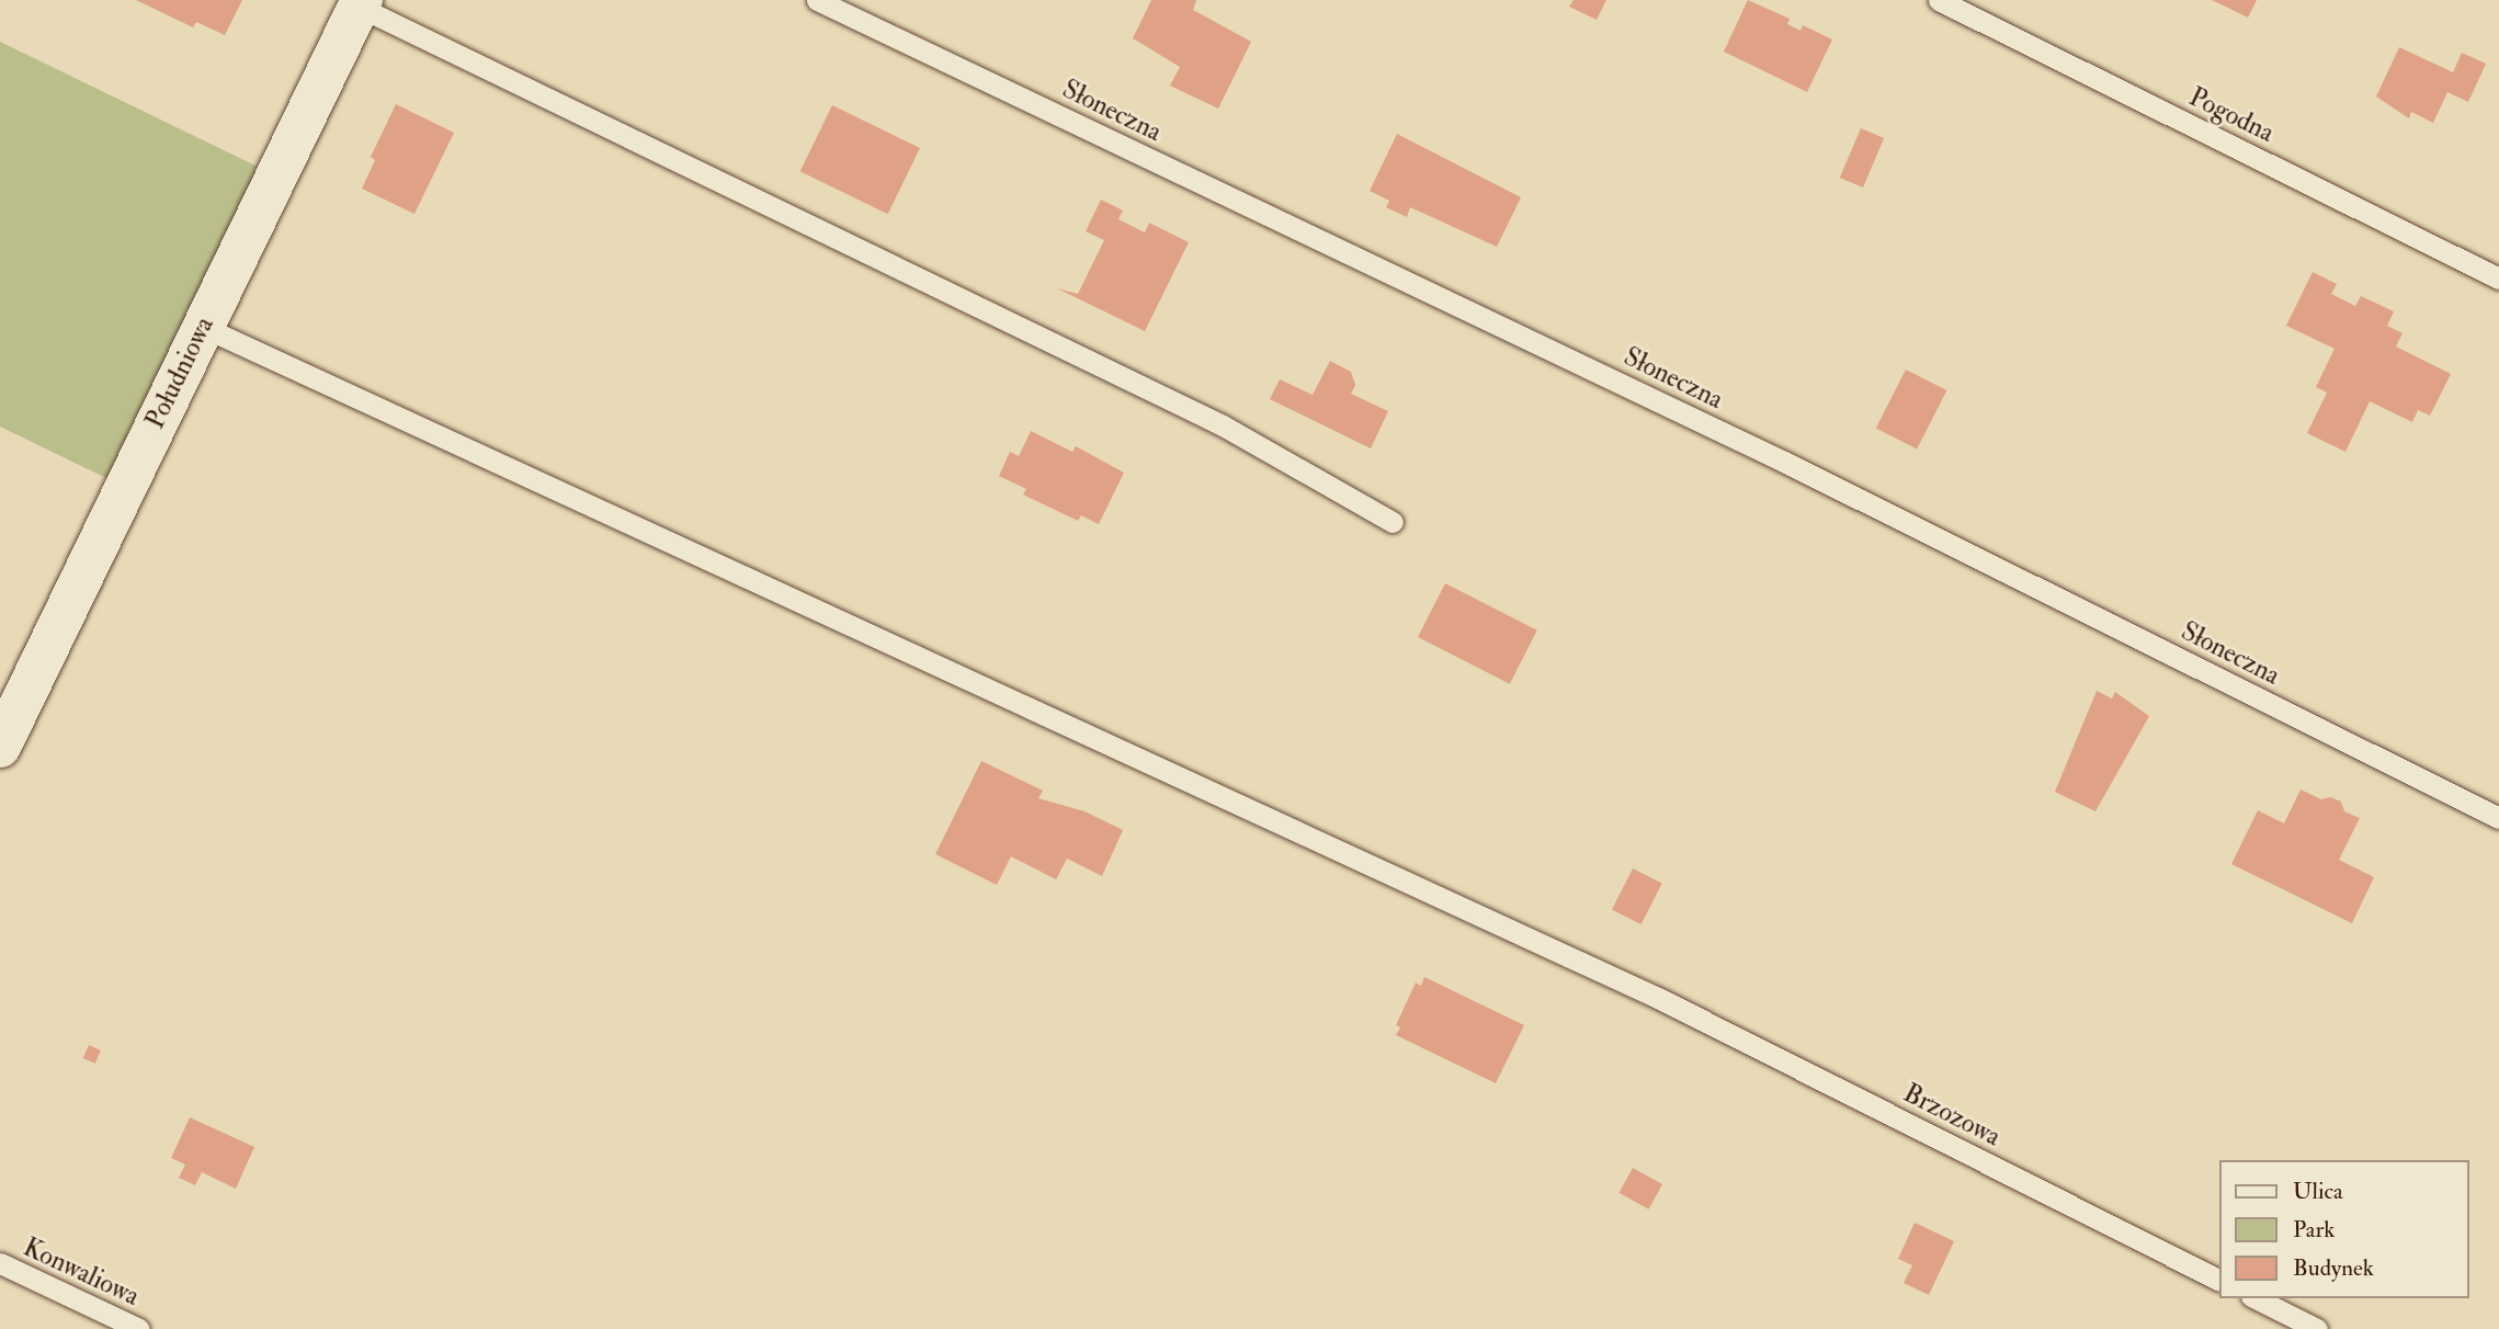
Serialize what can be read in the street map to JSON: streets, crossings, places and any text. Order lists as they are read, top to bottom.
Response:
{
  "streets": {
    "street": ["Południowa"],
    "lane": [
      "Słoneczna",
      "Pogodna",
      "Brzozowa",
      "Konwaliowa"
    ]
  },
  "crossings": [
    ["Południowa", "Brzozowa"]
  ],
  "legend": ["Ulica", "Park", "Budynek"]
}
